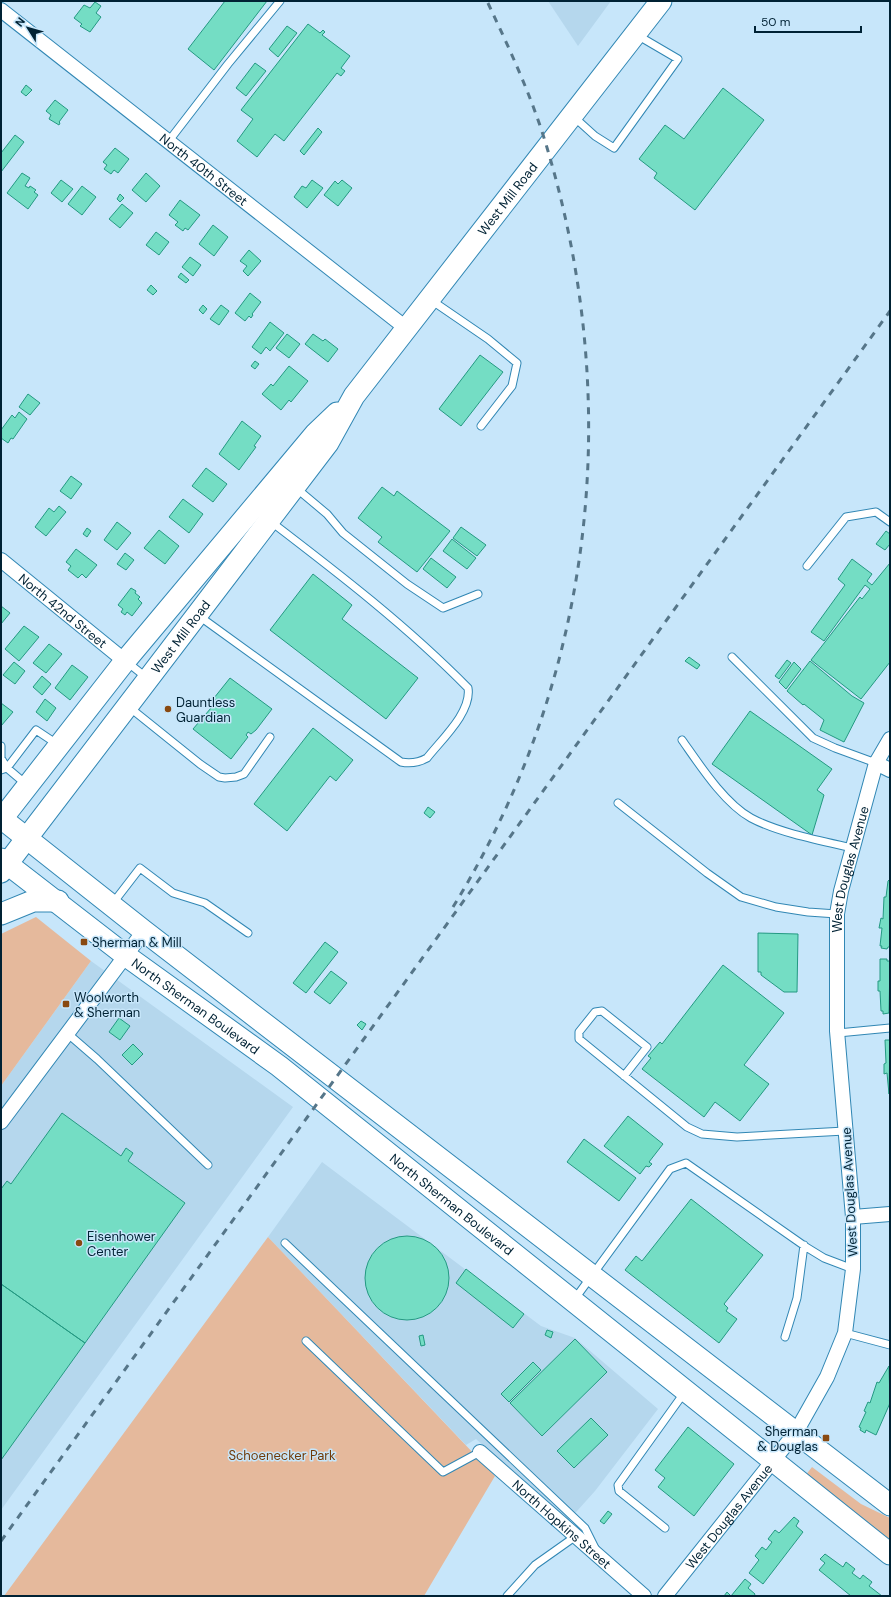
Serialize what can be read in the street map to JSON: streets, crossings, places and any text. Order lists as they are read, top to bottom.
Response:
{
  "streets": {
    "main road": ["West Mill Road", "North Sherman Boulevard"],
    "street": [
      "North 40th Street",
      "North 42nd Street",
      "West Douglas Avenue",
      "North Hopkins Street"
    ]
  },
  "crossings": [
    ["North 40th Street", "West Mill Road"],
    ["West Mill Road", "North 42nd Street"],
    ["West Mill Road", "North Sherman Boulevard"],
    ["West Douglas Avenue", "North Sherman Boulevard"]
  ],
  "parks": ["Schoenecker Park"],
  "places": {
    "other": ["Dauntless Guardian", "Eisenhower Center"],
    "transit": ["Sherman & Mill", "Woolworth & Sherman", "Sherman & Douglas"]
  },
  "scale_bar": "50 m",
  "north": "top left"
}
